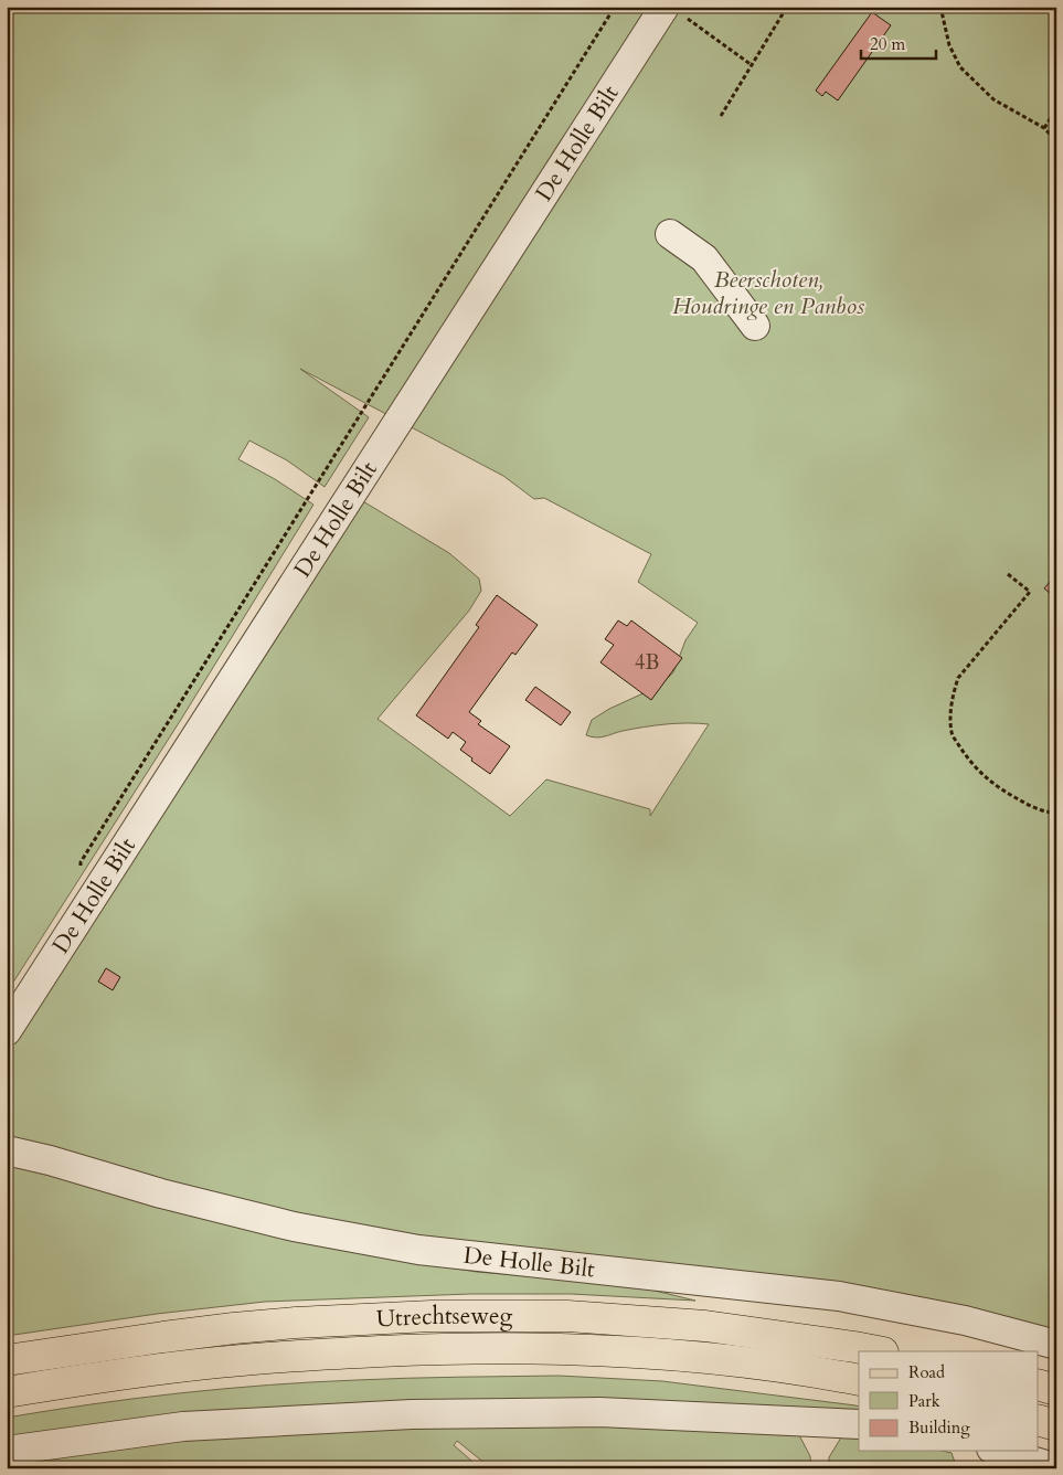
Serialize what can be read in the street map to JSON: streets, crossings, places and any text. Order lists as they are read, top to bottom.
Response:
{
  "streets": {
    "main road": ["Utrechtseweg"],
    "street": ["De Holle Bilt"]
  },
  "parks": ["Beerschoten, Houdringe en Panbos"],
  "house_numbers": ["4B"],
  "legend": ["Road", "Park", "Building"],
  "scale_bar": "20 m"
}
